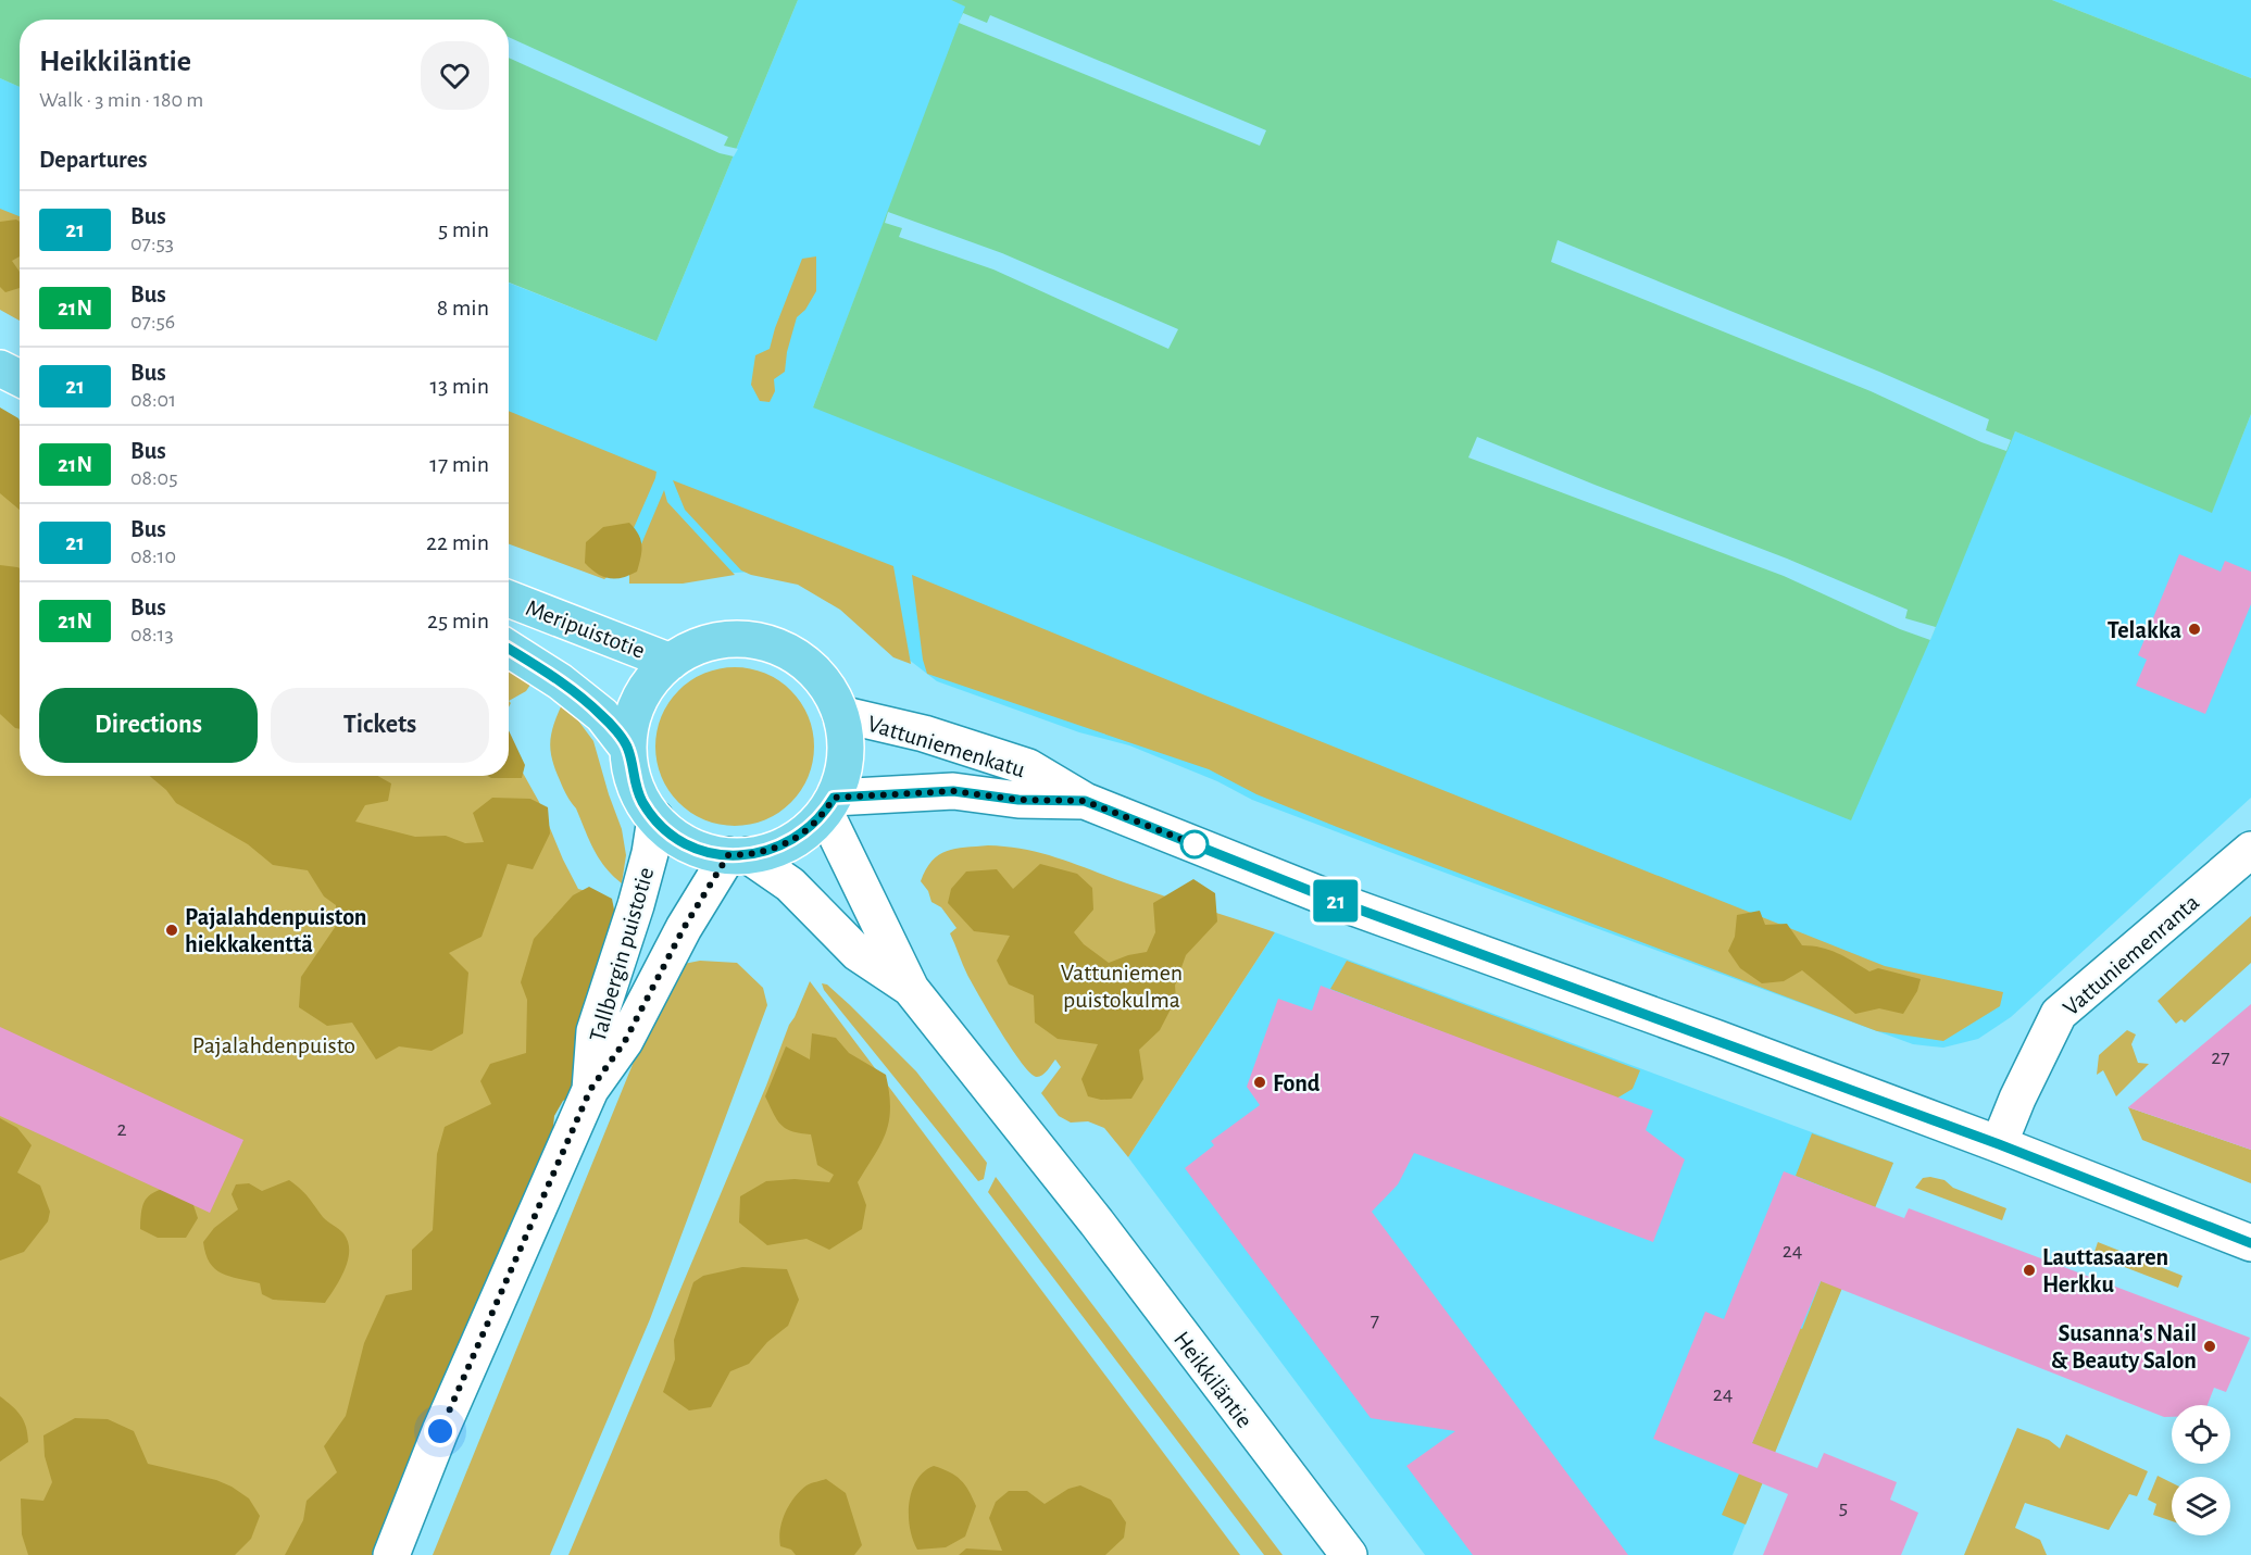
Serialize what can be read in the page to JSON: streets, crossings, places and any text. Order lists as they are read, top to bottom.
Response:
{
  "streets": {
    "main road": ["Meripuistotie"],
    "street": [
      "Vattuniemenkatu",
      "Tallbergin puistotie",
      "Vattuniemenranta",
      "Heikkiläntie"
    ]
  },
  "crossings": [
    ["Meripuistotie", "Vattuniemenkatu"],
    ["Meripuistotie", "Tallbergin puistotie"],
    ["Meripuistotie", "Heikkiläntie"],
    ["Vattuniemenkatu", "Tallbergin puistotie"],
    ["Vattuniemenkatu", "Vattuniemenranta"],
    ["Vattuniemenkatu", "Heikkiläntie"],
    ["Tallbergin puistotie", "Heikkiläntie"]
  ],
  "parks": ["Vattuniemen puistokulma", "Pajalahdenpuisto"],
  "places": [
    "Telakka",
    "Pajalahdenpuiston hiekkakenttä",
    "Fond",
    "Lauttasaaren Herkku",
    "Susanna's Nail & Beauty Salon"
  ],
  "lines": ["bus line 21"],
  "house_numbers": [
    "27",
    "2",
    "24",
    "7",
    "24",
    "5"
  ],
  "page": {
    "on_map": "21",
    "heading": [
      ["Heikkiläntie", "Walk · 3 min · 180 m"],
      "Departures"
    ],
    "list": [
      {
        "mark": "21",
        "name": "Bus",
        "note": "07:53",
        "value": "5 min"
      },
      {
        "mark": "21N",
        "name": "Bus",
        "note": "07:56",
        "value": "8 min"
      },
      {
        "mark": "21",
        "name": "Bus",
        "note": "08:01",
        "value": "13 min"
      },
      {
        "mark": "21N",
        "name": "Bus",
        "note": "08:05",
        "value": "17 min"
      },
      {
        "mark": "21",
        "name": "Bus",
        "note": "08:10",
        "value": "22 min"
      },
      {
        "mark": "21N",
        "name": "Bus",
        "note": "08:13",
        "value": "25 min"
      }
    ],
    "buttons": ["Directions", "Tickets"]
  }
}
